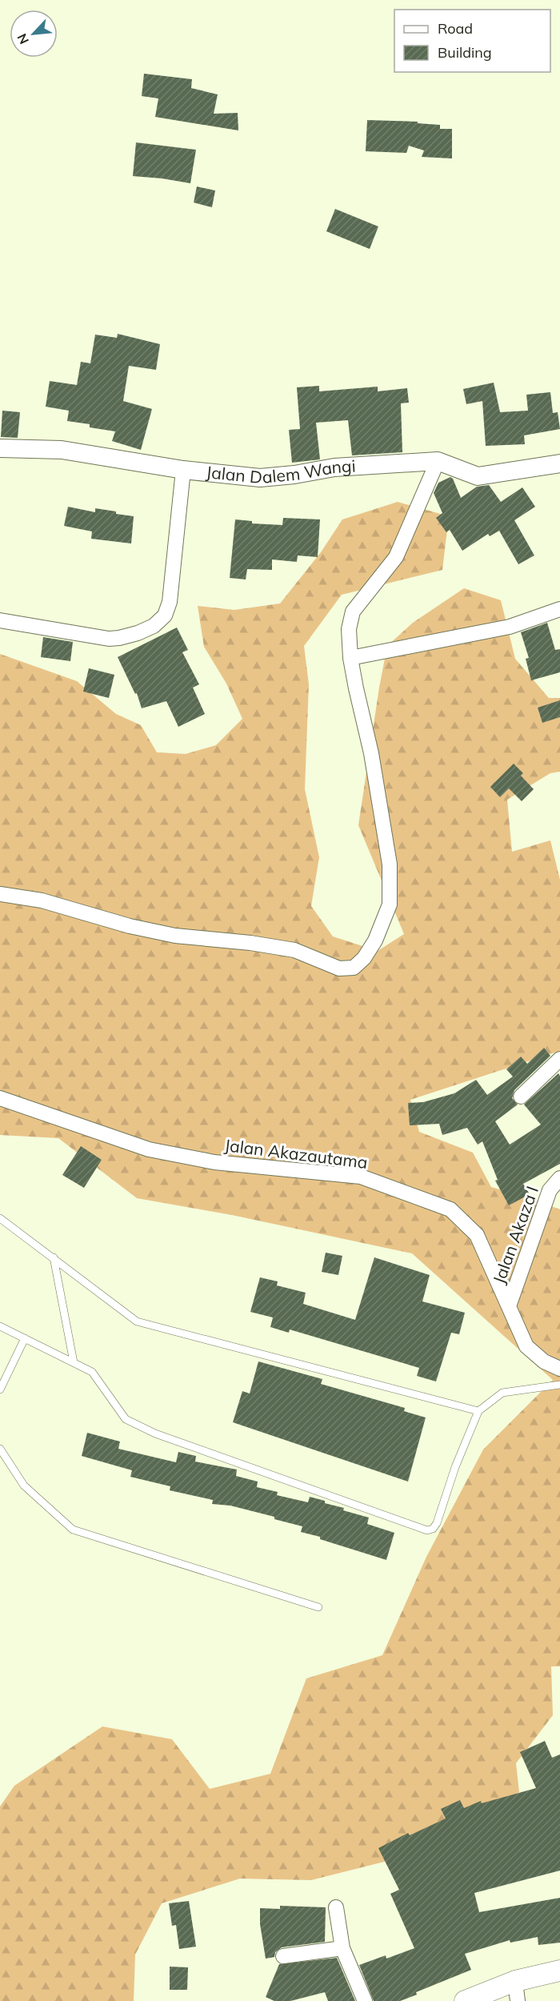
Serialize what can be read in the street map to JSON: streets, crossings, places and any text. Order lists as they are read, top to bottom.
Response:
{
  "streets": {
    "street": ["Jalan Dalem Wangi", "Jalan Akazautama", "Jalan Akaza I"]
  },
  "crossings": [
    ["Jalan Akazautama", "Jalan Akaza I"]
  ],
  "legend": ["Road", "Building"],
  "north": "bottom left"
}
